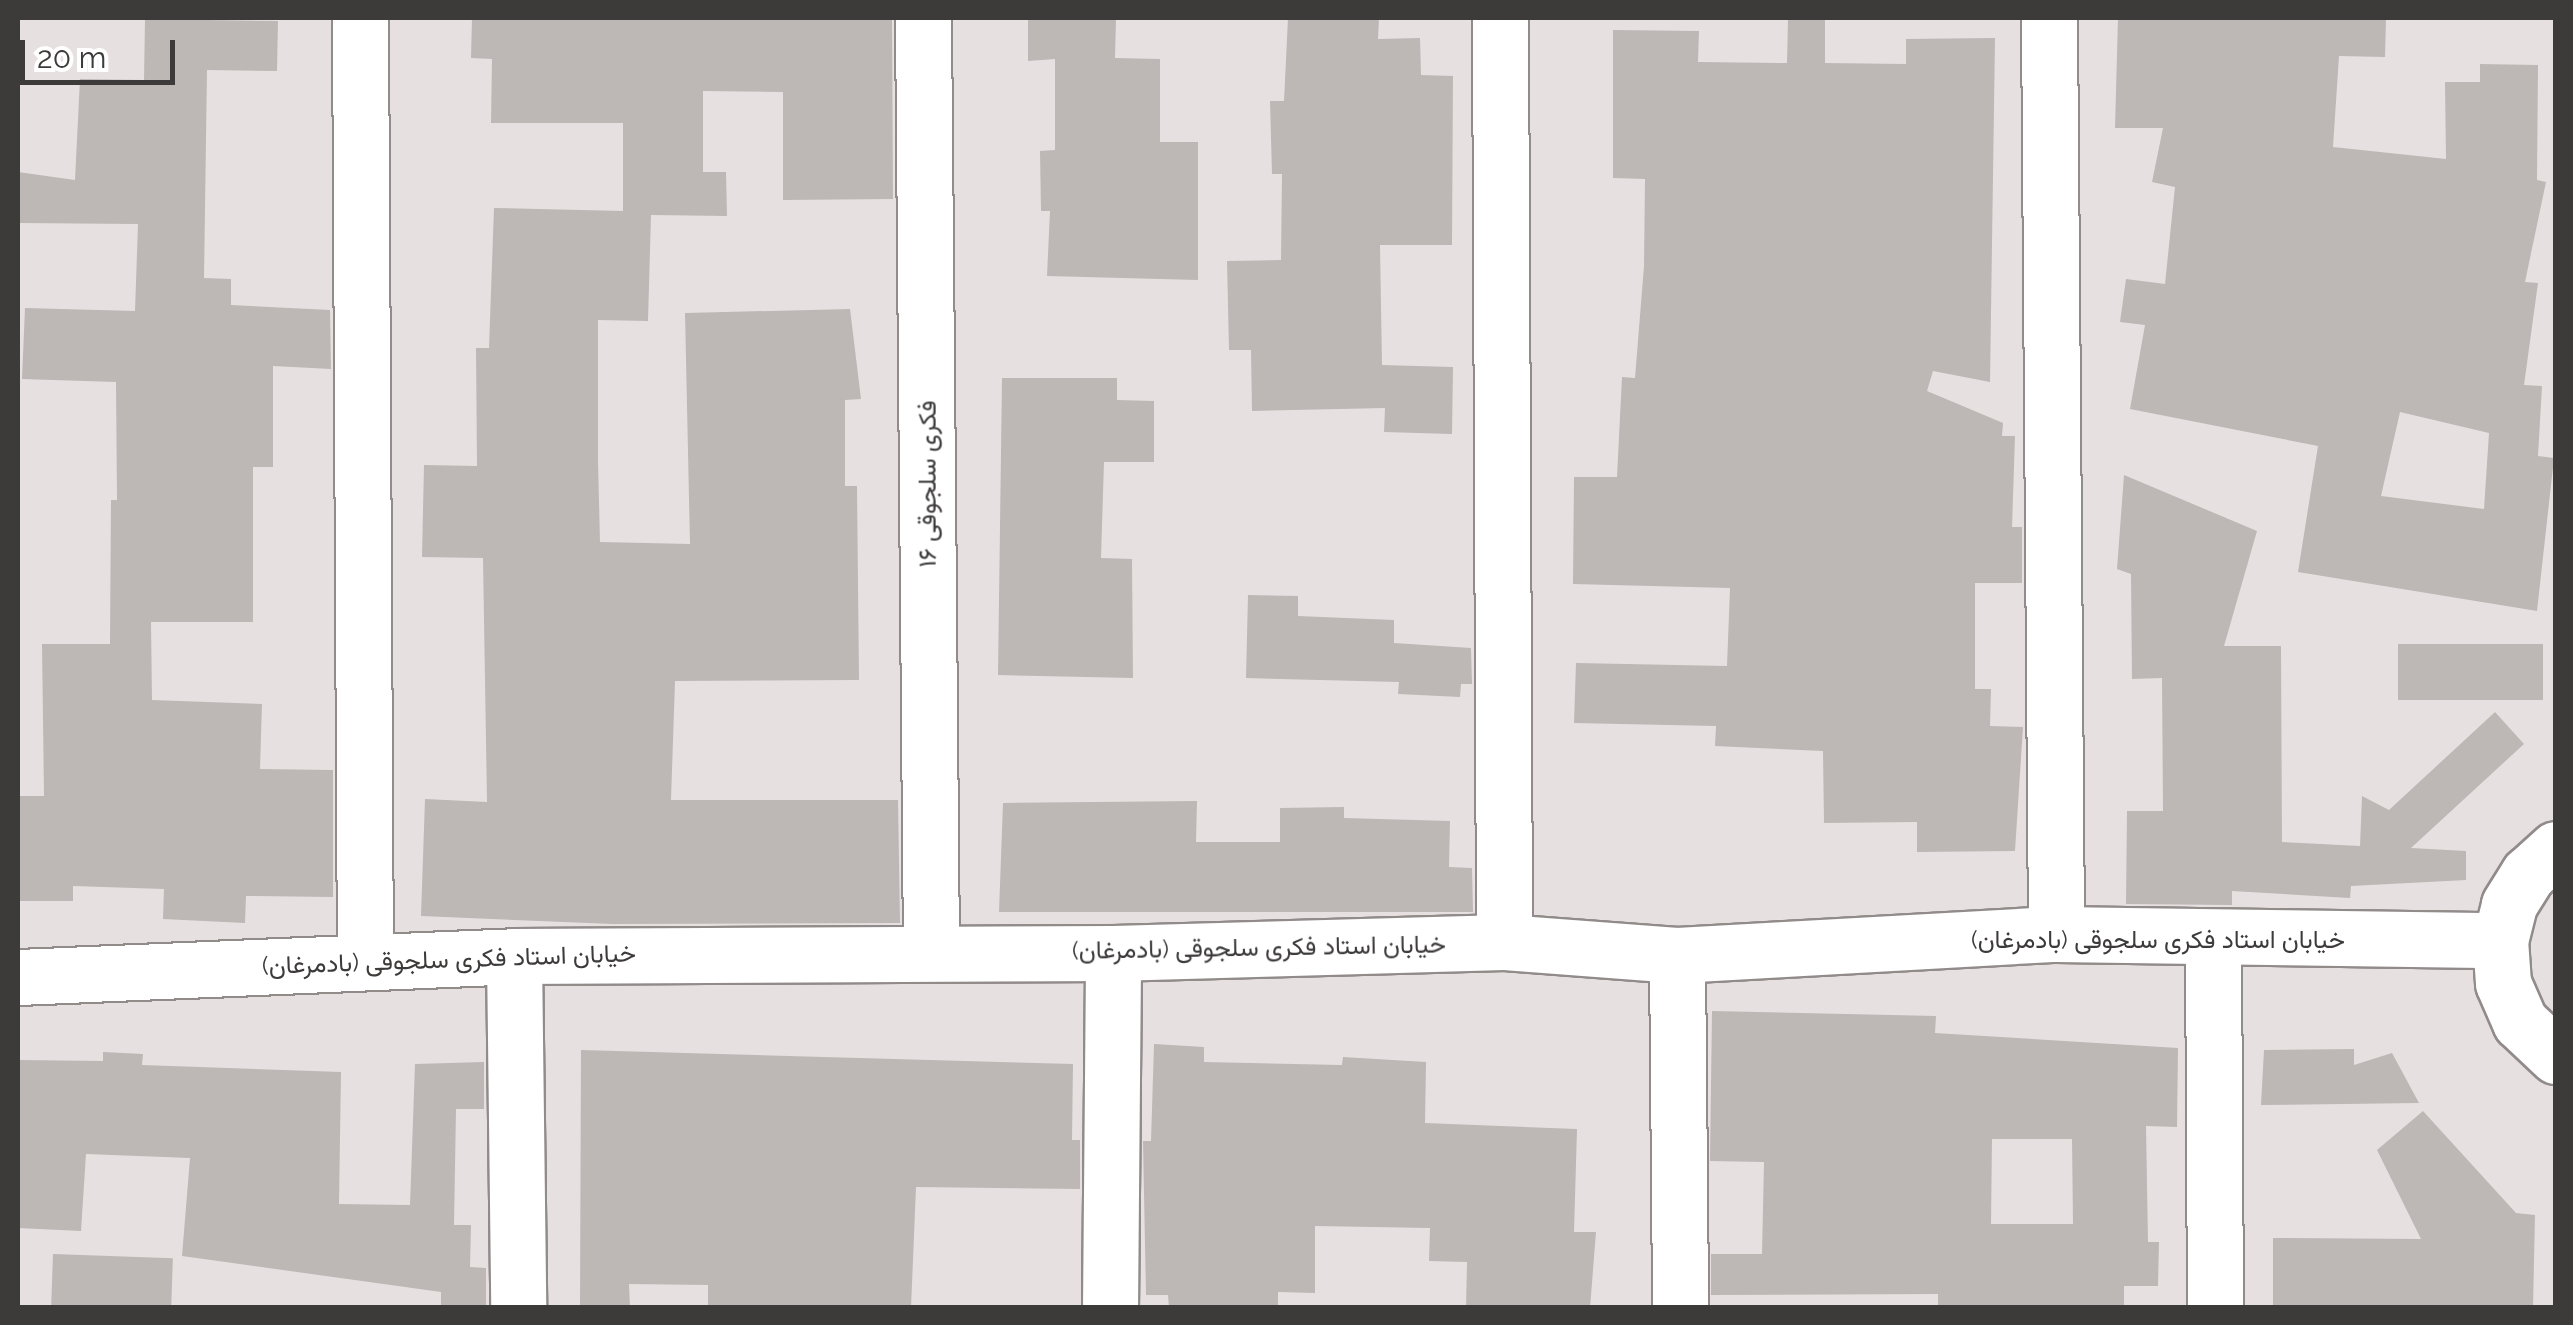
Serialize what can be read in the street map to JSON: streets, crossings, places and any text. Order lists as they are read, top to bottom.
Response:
{
  "streets": {
    "street": ["فکری سلجوقی ۱۶", "خیابان استاد فکری سلجوقی (بادمرغان)"]
  },
  "crossings": [
    ["فکری سلجوقی ۱۶", "خیابان استاد فکری سلجوقی (بادمرغان)"]
  ],
  "scale_bar": "20 m"
}
